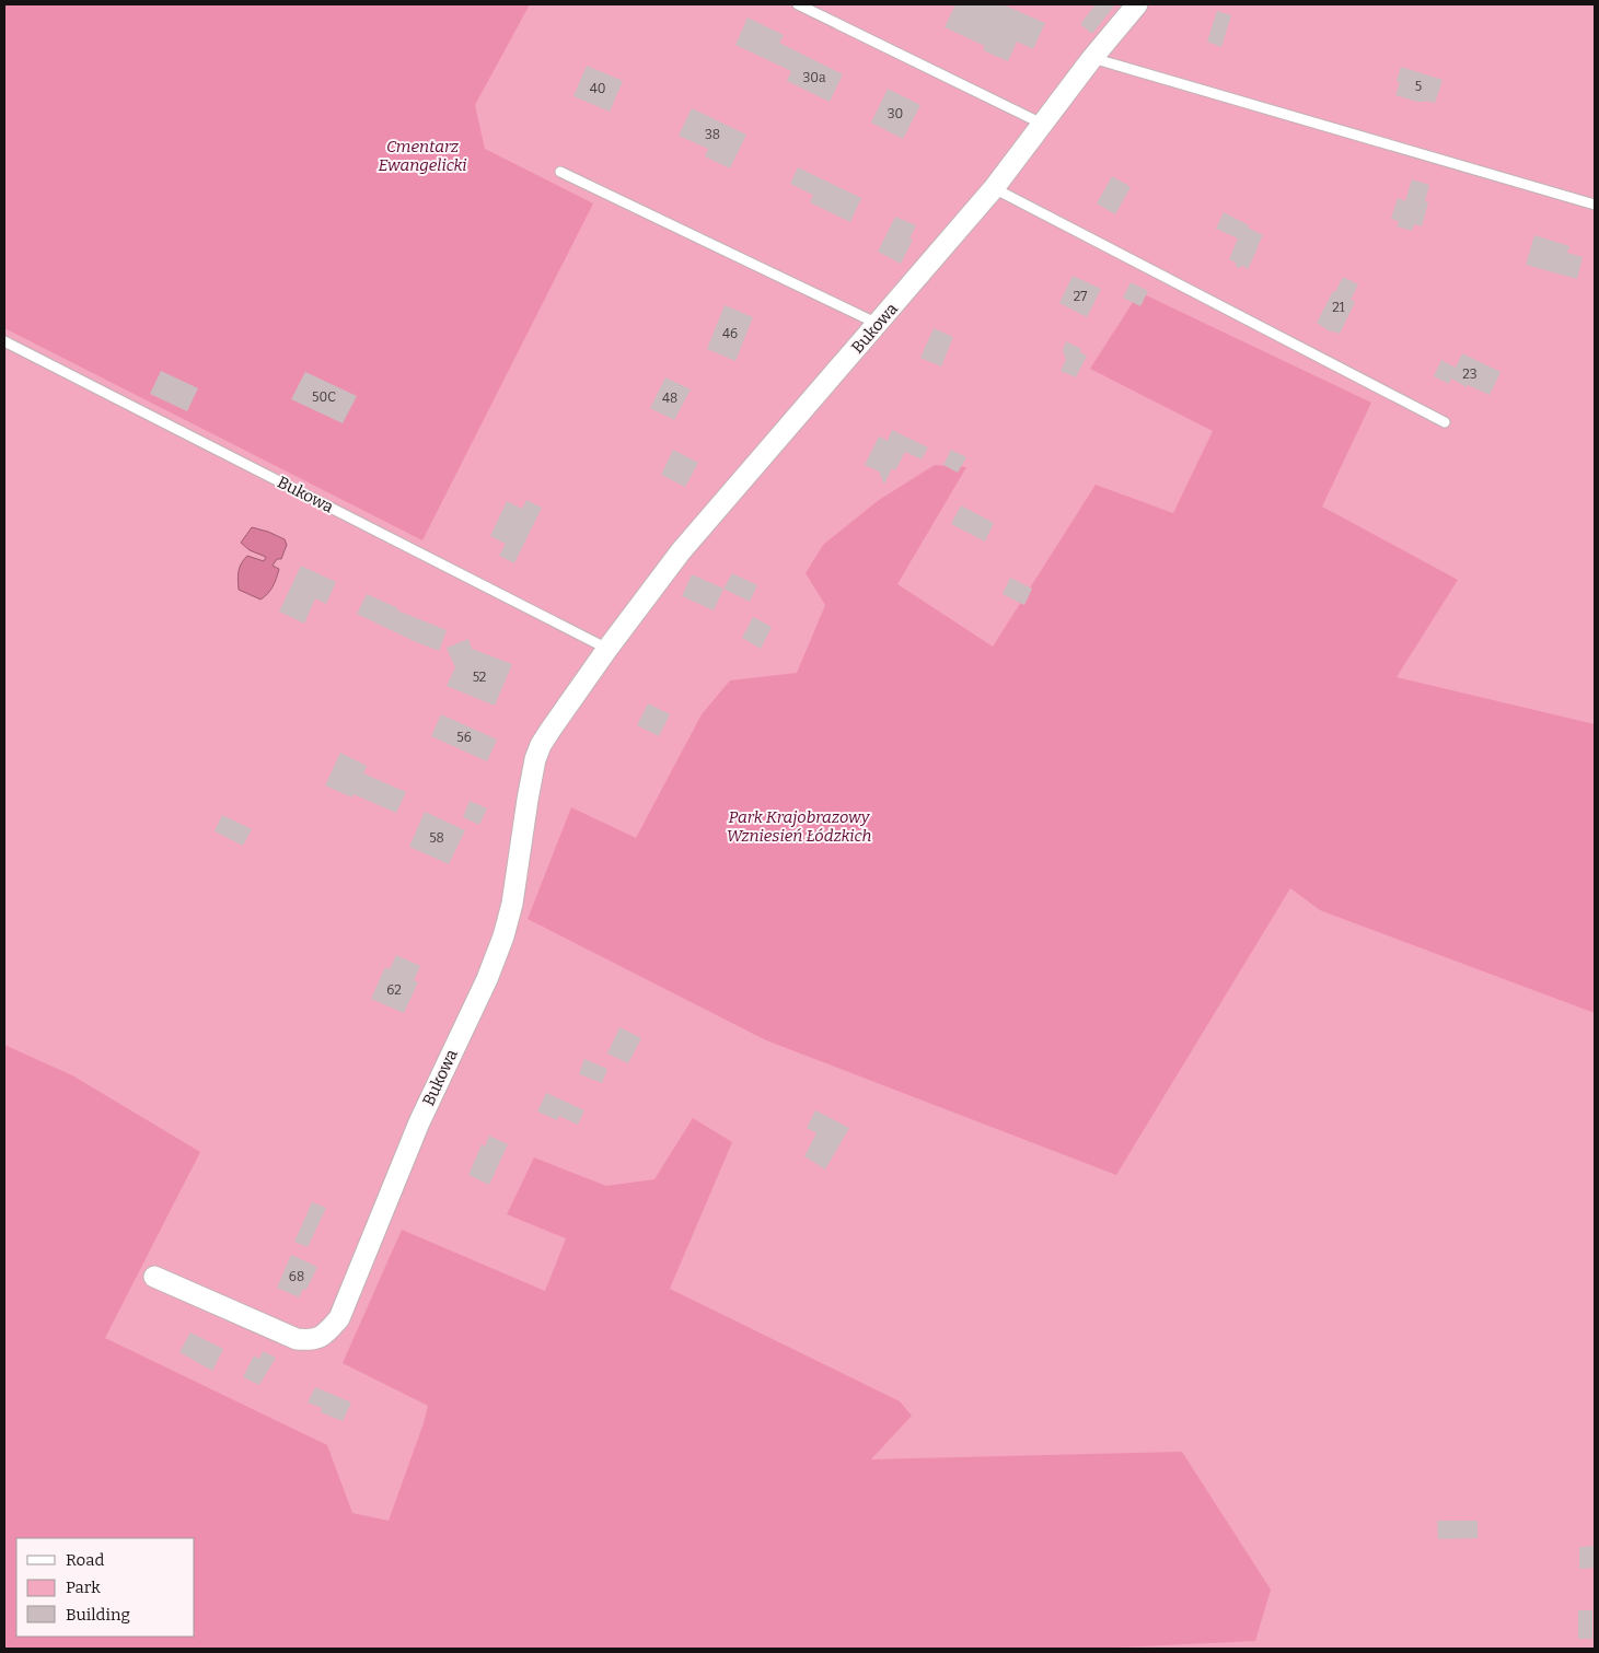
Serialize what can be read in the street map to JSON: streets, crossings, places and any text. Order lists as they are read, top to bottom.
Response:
{
  "streets": {
    "street": ["Bukowa"]
  },
  "parks": ["Cmentarz Ewangelicki", "Park Krajobrazowy Wzniesień Łódzkich"],
  "house_numbers": [
    "30a",
    "5",
    "40",
    "30",
    "38",
    "27",
    "21",
    "46",
    "23",
    "50C",
    "48",
    "52",
    "56",
    "58",
    "62",
    "68"
  ],
  "legend": ["Road", "Park", "Building"]
}
